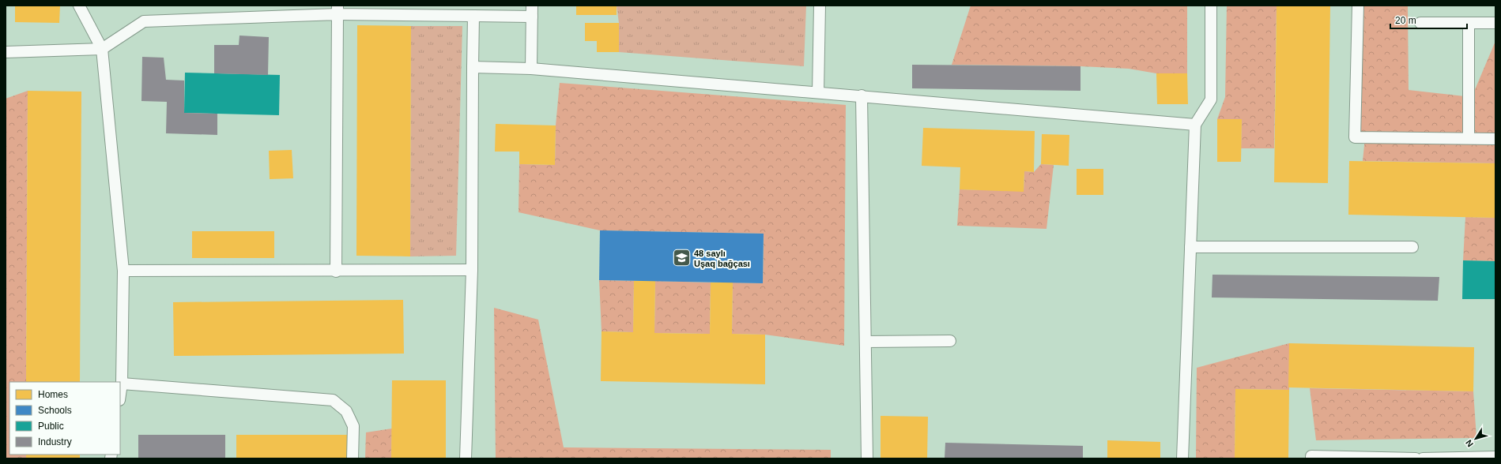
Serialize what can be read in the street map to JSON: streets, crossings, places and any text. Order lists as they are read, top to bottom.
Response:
{
  "places": {
    "school or university": ["48 saylı Uşaq bağçası"]
  },
  "legend": [
    "Homes",
    "Schools",
    "Public",
    "Industry"
  ],
  "scale_bar": "20 m",
  "north": "bottom left"
}
